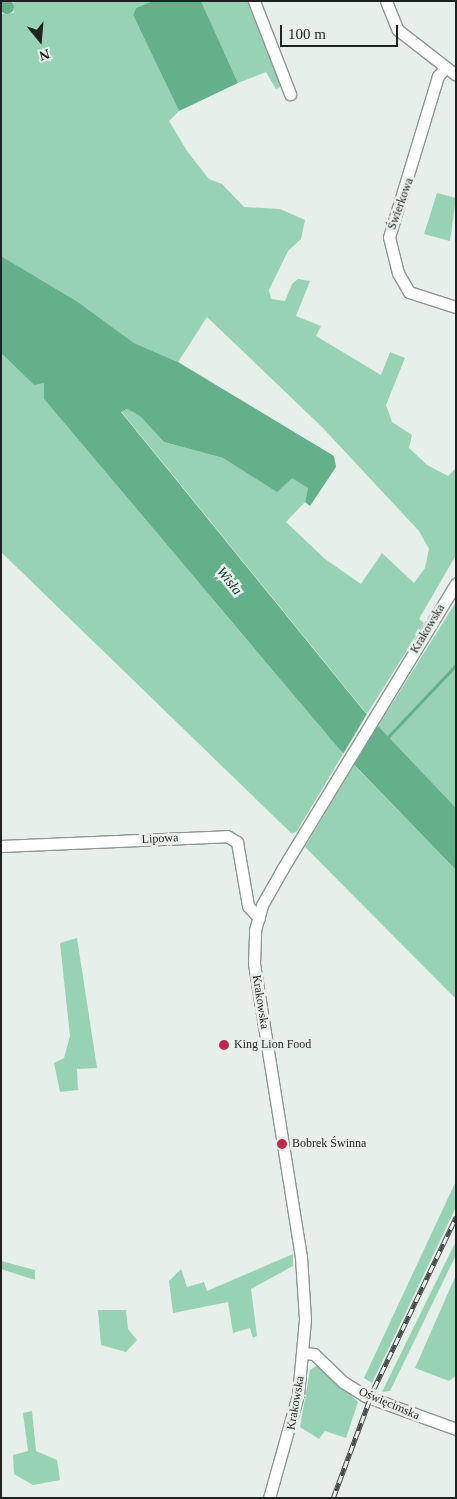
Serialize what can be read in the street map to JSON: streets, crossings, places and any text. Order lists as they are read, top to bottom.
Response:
{
  "streets": {
    "street": [
      "Świerkowa",
      "Krakowska",
      "Lipowa",
      "Oświęcimska"
    ]
  },
  "crossings": [
    ["Krakowska", "Lipowa"],
    ["Krakowska", "Oświęcimska"]
  ],
  "water": ["Wisła"],
  "places": ["King Lion Food", "Bobrek Świnna"],
  "scale_bar": "100 m",
  "north": "bottom"
}
